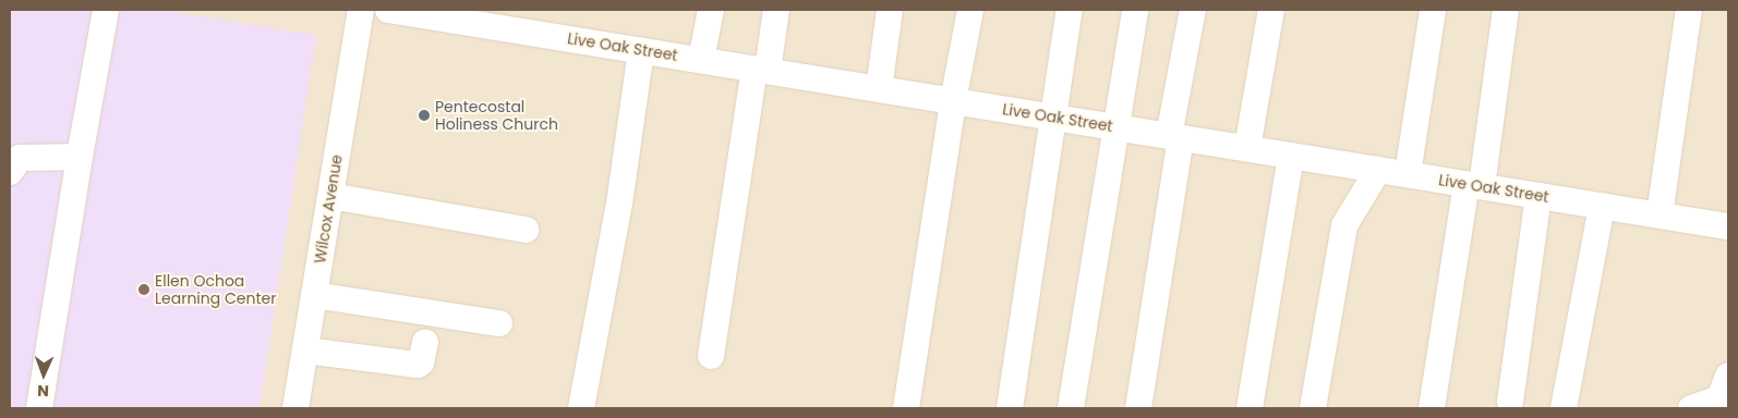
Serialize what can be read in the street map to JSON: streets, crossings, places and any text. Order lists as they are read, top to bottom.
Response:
{
  "streets": {
    "street": ["Live Oak Street", "Wilcox Avenue"]
  },
  "places": ["Pentecostal Holiness Church", "Ellen Ochoa Learning Center"],
  "north": "bottom"
}
